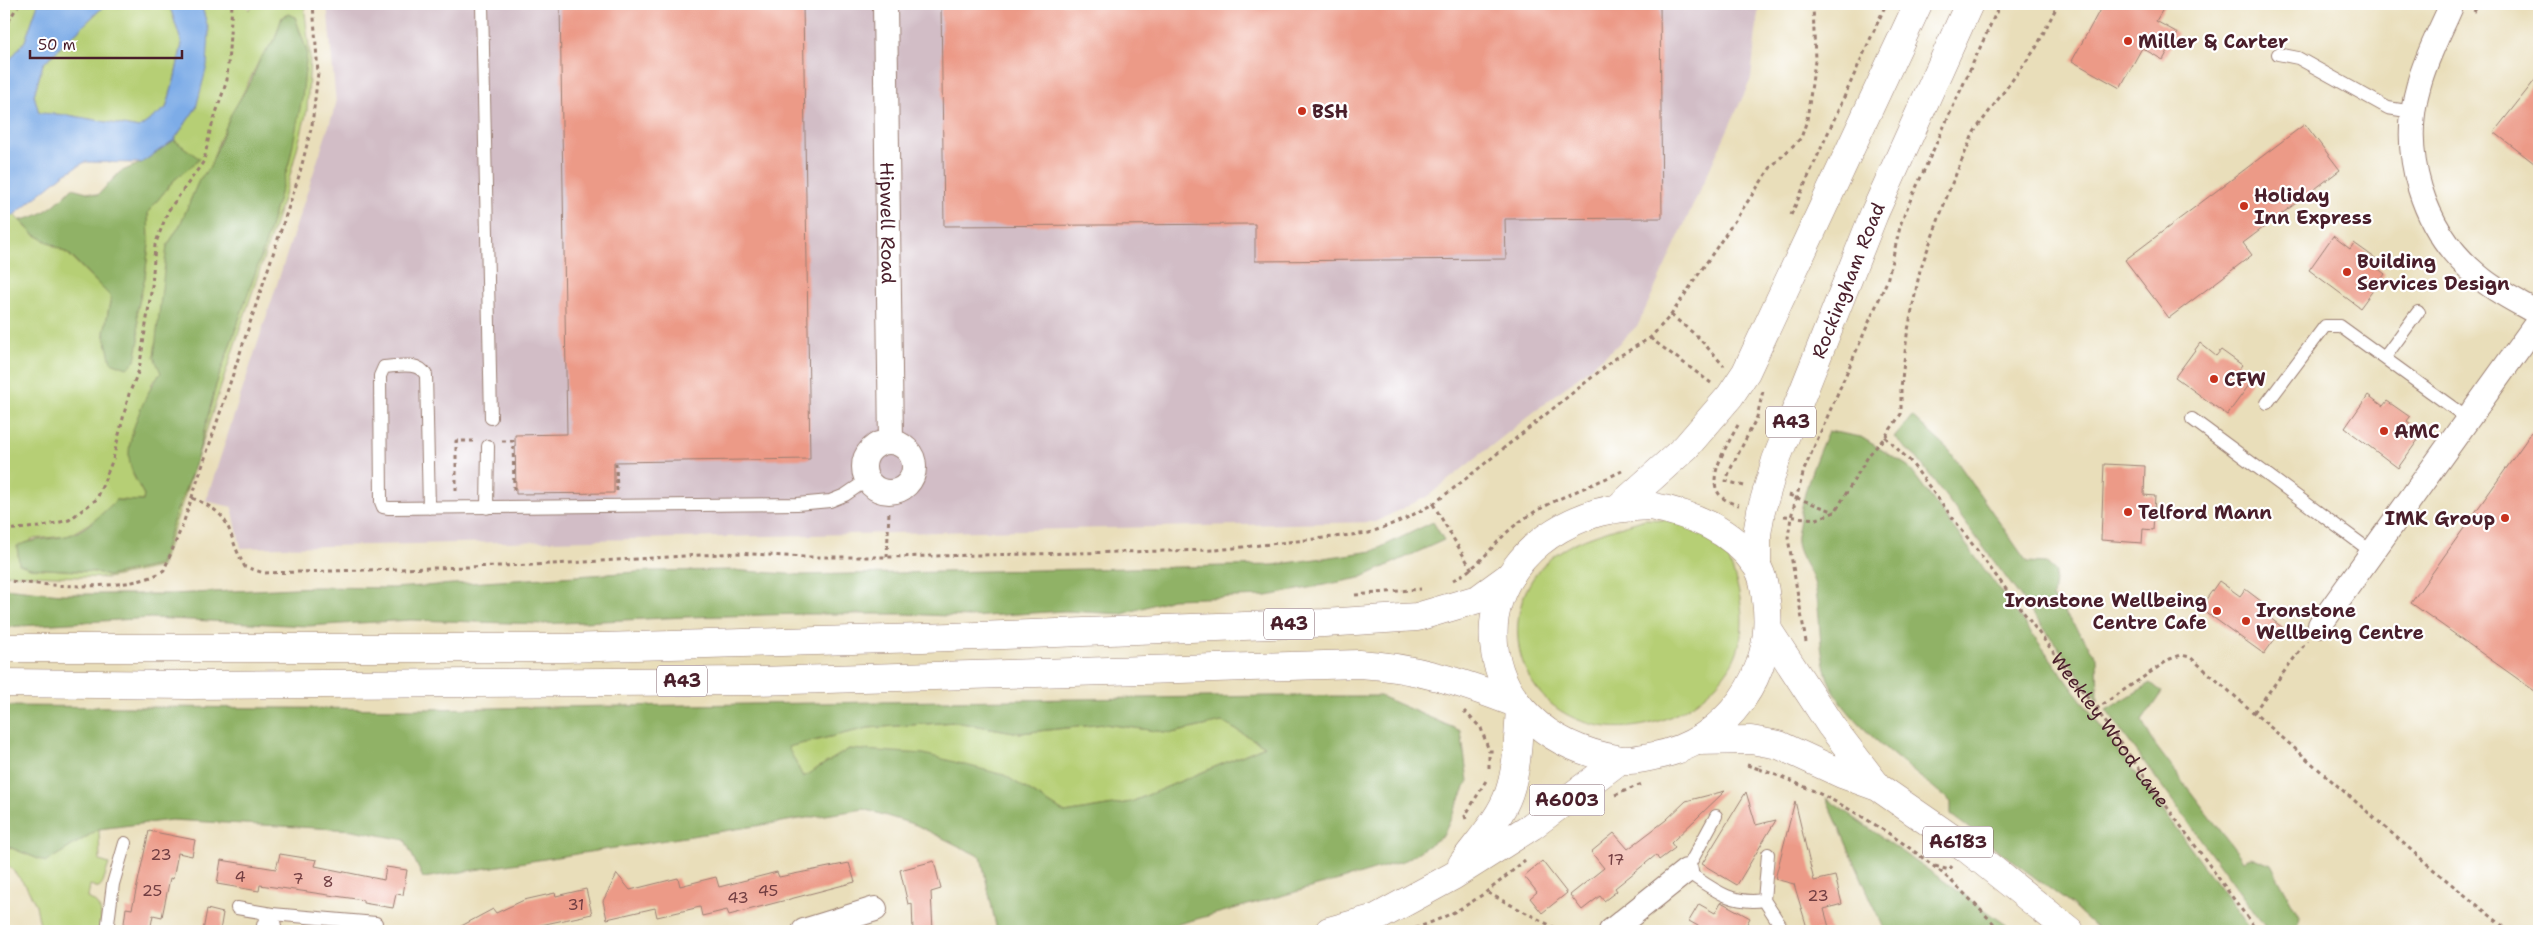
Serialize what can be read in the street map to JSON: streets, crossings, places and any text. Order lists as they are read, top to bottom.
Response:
{
  "streets": {
    "main road": [
      "Rockingham Road",
      "A43",
      "A6003",
      "A6183"
    ],
    "street": ["Hipwell Road"],
    "path": ["Weekley Wood Lane"]
  },
  "crossings": [
    ["Rockingham Road", "A43"],
    ["A43", "A6003"],
    ["A43", "A6183"]
  ],
  "places": [
    "Miller & Carter",
    "BSH",
    "Holiday Inn Express",
    "Building Services Design",
    "CFW",
    "AMC",
    "Telford Mann",
    "IMK Group",
    "Ironstone Wellbeing Centre Cafe",
    "Ironstone Wellbeing Centre"
  ],
  "house_numbers": [
    "23",
    "17",
    "4",
    "7",
    "8",
    "25",
    "45",
    "23",
    "43",
    "31"
  ],
  "scale_bar": "50 m"
}
